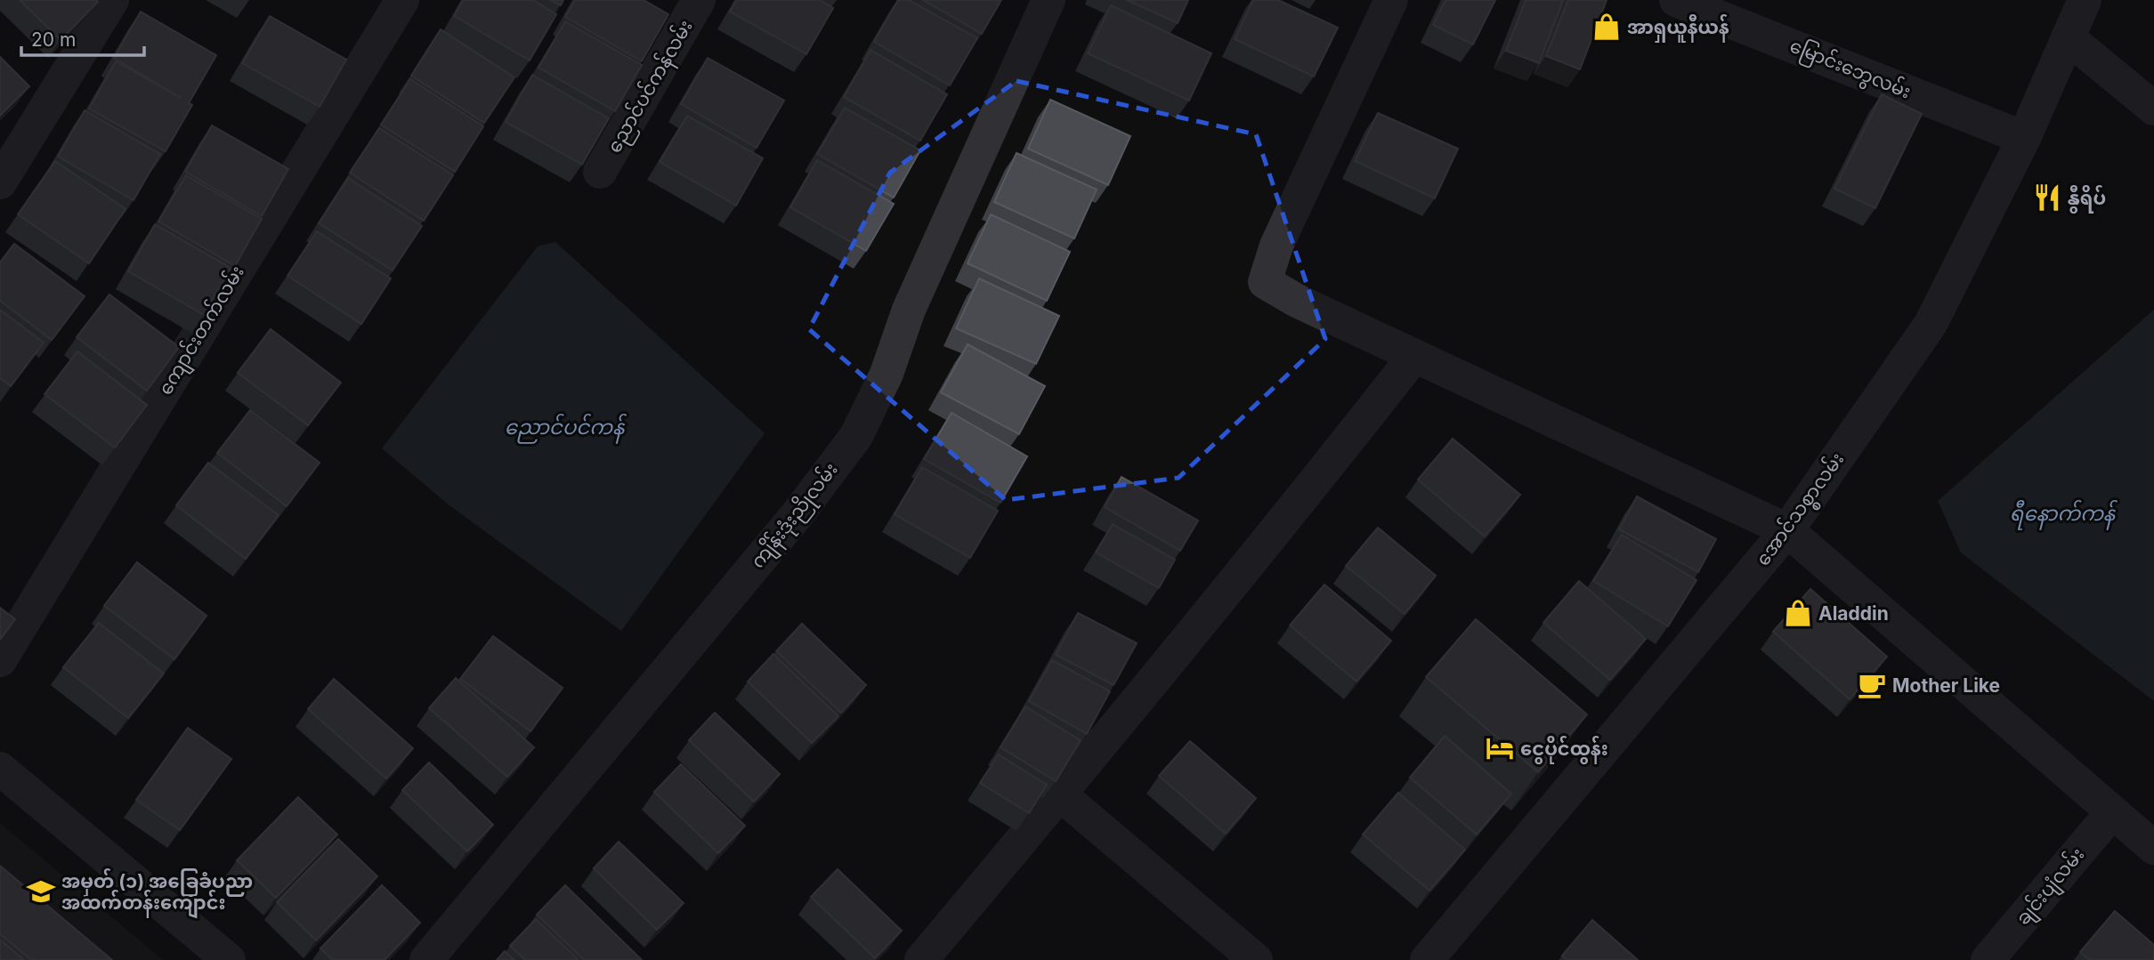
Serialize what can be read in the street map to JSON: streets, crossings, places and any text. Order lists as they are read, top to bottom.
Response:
{
  "streets": {
    "street": [
      "မြောင်းဘွေလမ်း",
      "ညောင်ပင်ကန်လမ်း",
      "ကျောင်းတက်လမ်း",
      "အောင်သစ္စာလမ်း",
      "ကျိန်းဒုံးညိုလမ်း",
      "ချင်းပျံလမ်း"
    ]
  },
  "crossings": [
    ["မြောင်းဘွေလမ်း", "အောင်သစ္စာလမ်း"]
  ],
  "water": ["ညောင်ပင်ကန်", "ရီနောက်ကန်"],
  "places": {
    "shop": ["အာရှယူနီယန်", "Aladdin"],
    "restaurant": ["နွီရိပ်"],
    "cafe": ["Mother Like"],
    "hotel": ["ငွေပိုင်ထွန်း"],
    "school or university": ["အမှတ် (၁) အခြေခံပညာ အထက်တန်းကျောင်း"]
  },
  "scale_bar": "20 m"
}
